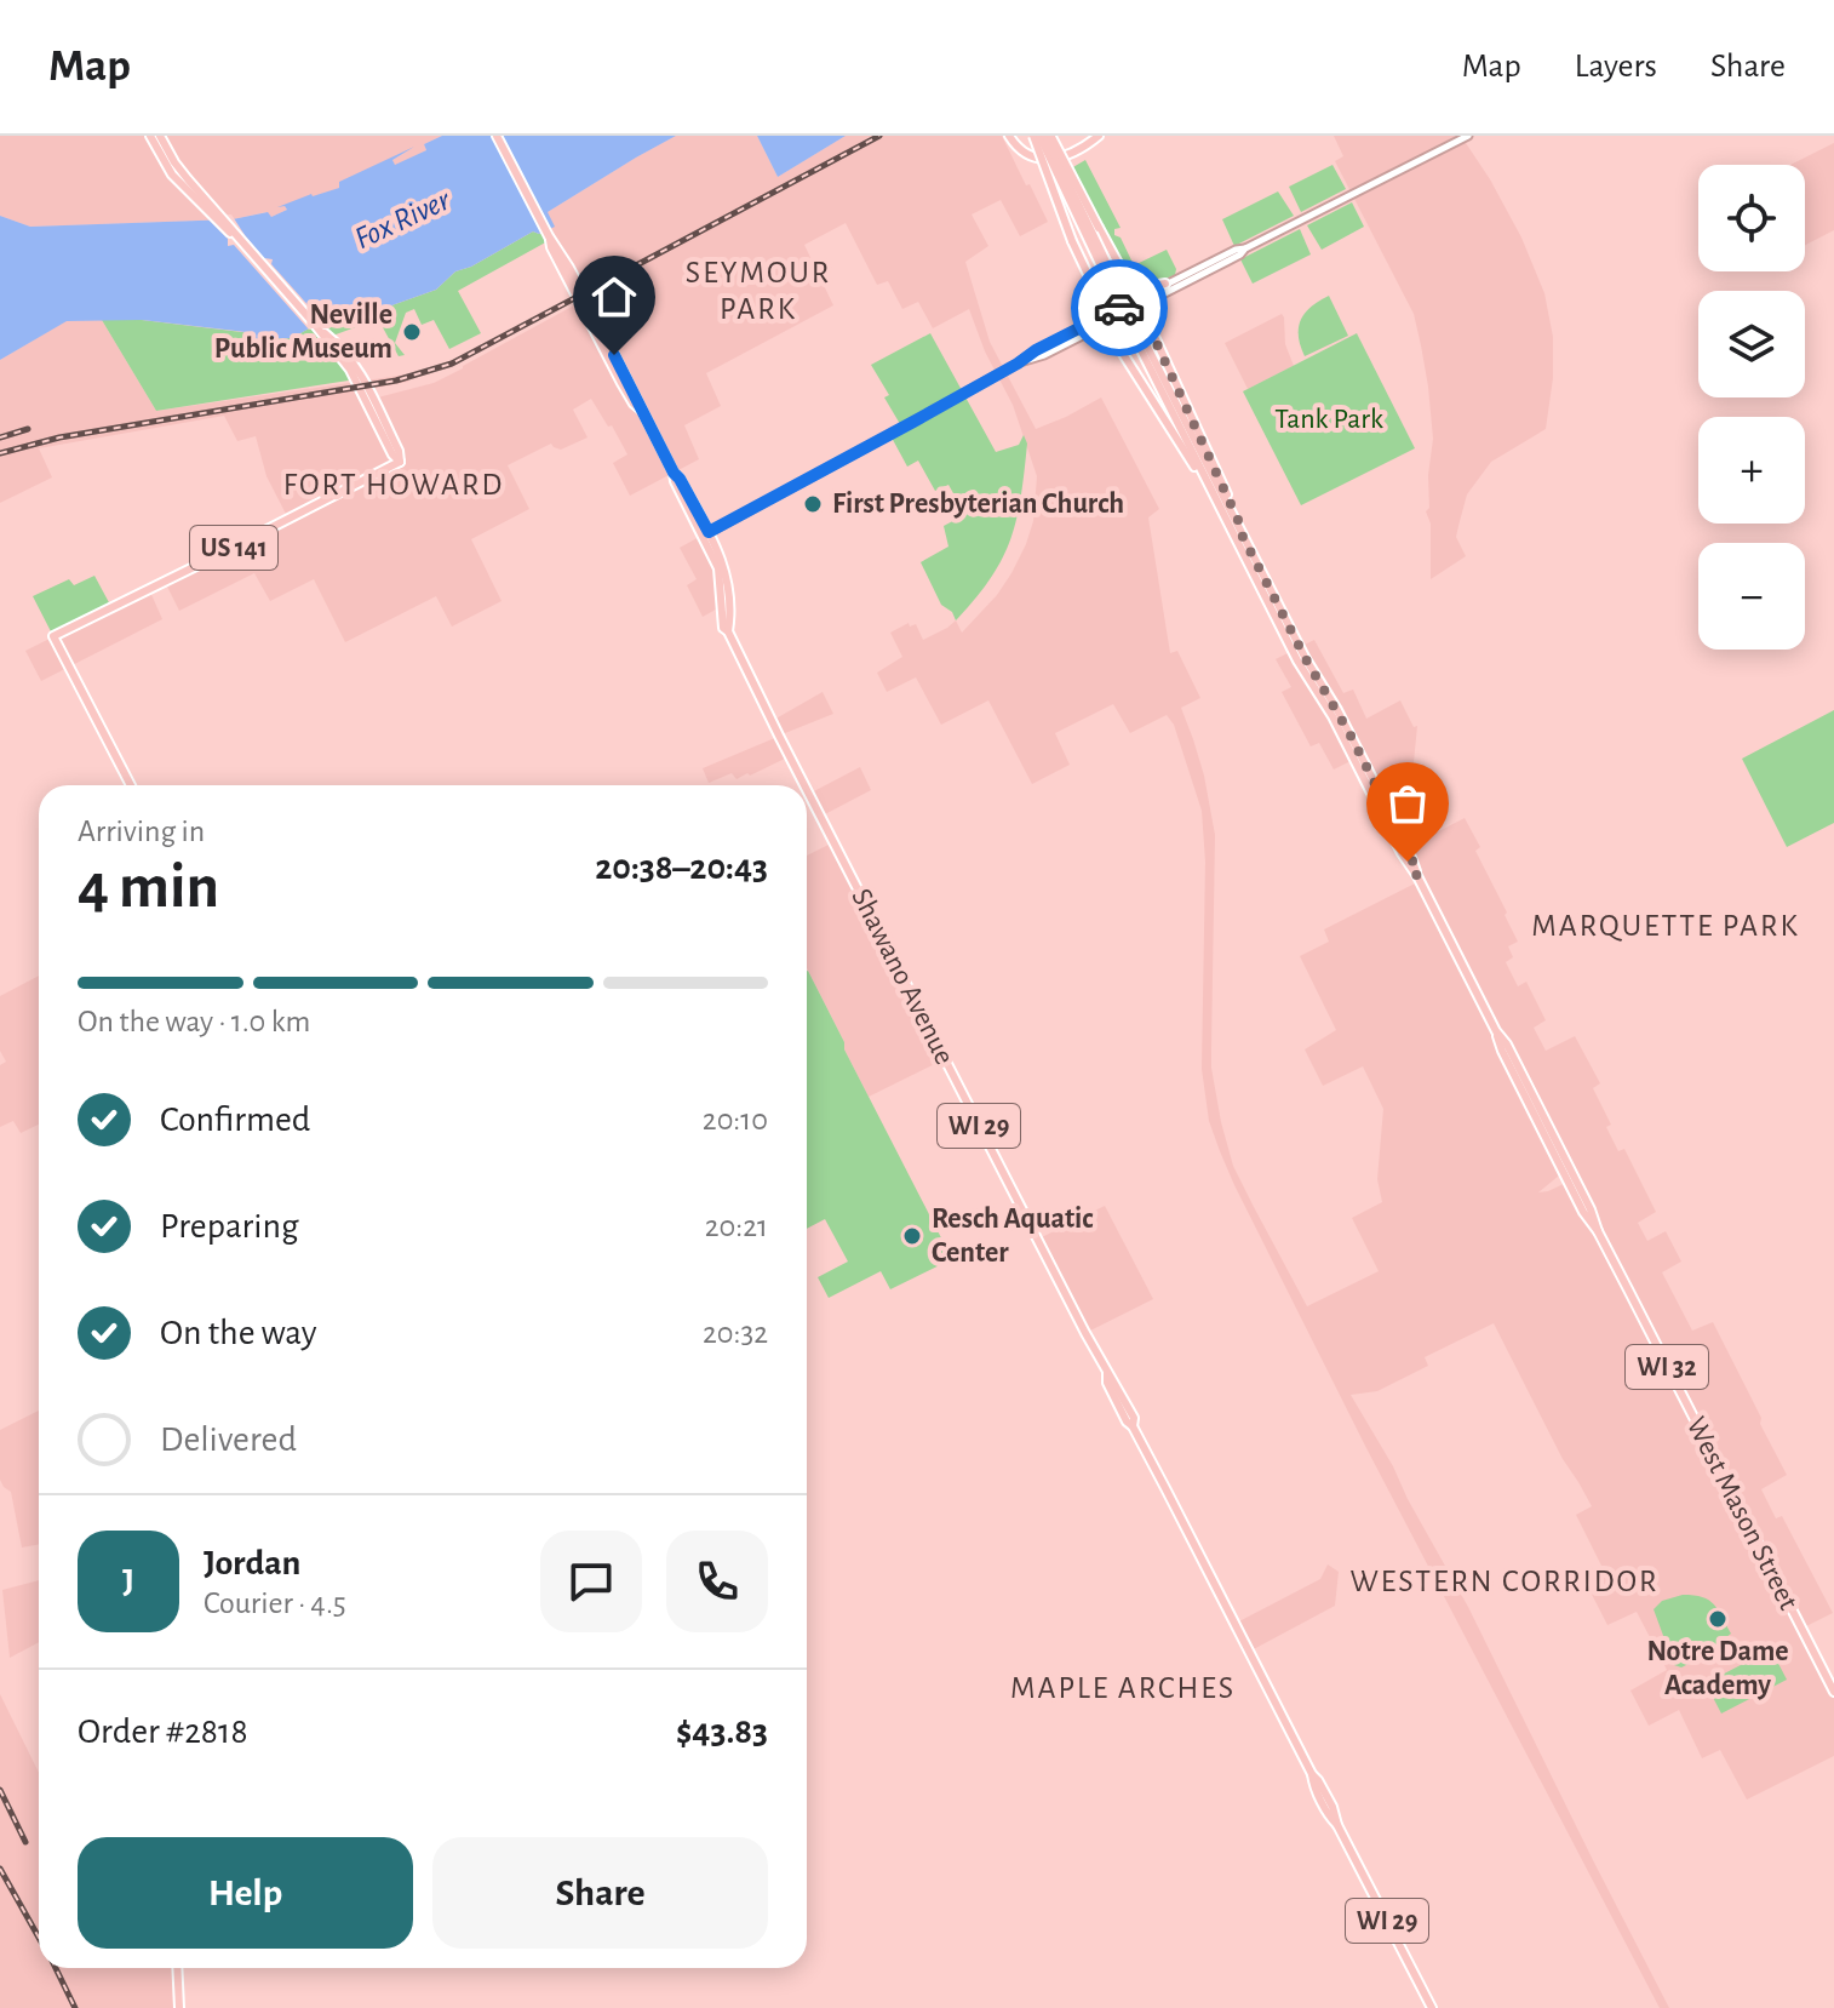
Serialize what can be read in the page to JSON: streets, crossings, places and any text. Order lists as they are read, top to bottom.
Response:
{
  "streets": {
    "main road": [
      "US 141",
      "Shawano Avenue",
      "WI 29",
      "WI 32",
      "West Mason Street"
    ]
  },
  "crossings": [
    ["Shawano Avenue", "WI 29"],
    ["WI 32", "West Mason Street"]
  ],
  "districts": [
    "SEYMOUR PARK",
    "FORT HOWARD",
    "MARQUETTE PARK",
    "WESTERN CORRIDOR",
    "MAPLE ARCHES"
  ],
  "water": ["Fox River"],
  "parks": ["Tank Park"],
  "places": [
    "Neville Public Museum",
    "First Presbyterian Church",
    "Resch Aquatic Center",
    "Notre Dame Academy"
  ],
  "page": {
    "header": "Map",
    "nav": ["Map", "Layers", "Share"],
    "map_buttons": ["+", "−"],
    "heading": ["4 min", "Arriving in", "20:38–20:43"],
    "panel": [
      "Jordan",
      "Courier · 4.5",
      "Order #2818",
      "$43.83"
    ],
    "bar": "On the way · 1.0 km",
    "list": [
      ["Confirmed", "20:10"],
      ["Preparing", "20:21"],
      ["On the way", "20:32"],
      "Delivered"
    ],
    "round": "J",
    "buttons": ["Help", "Share"]
  }
}
